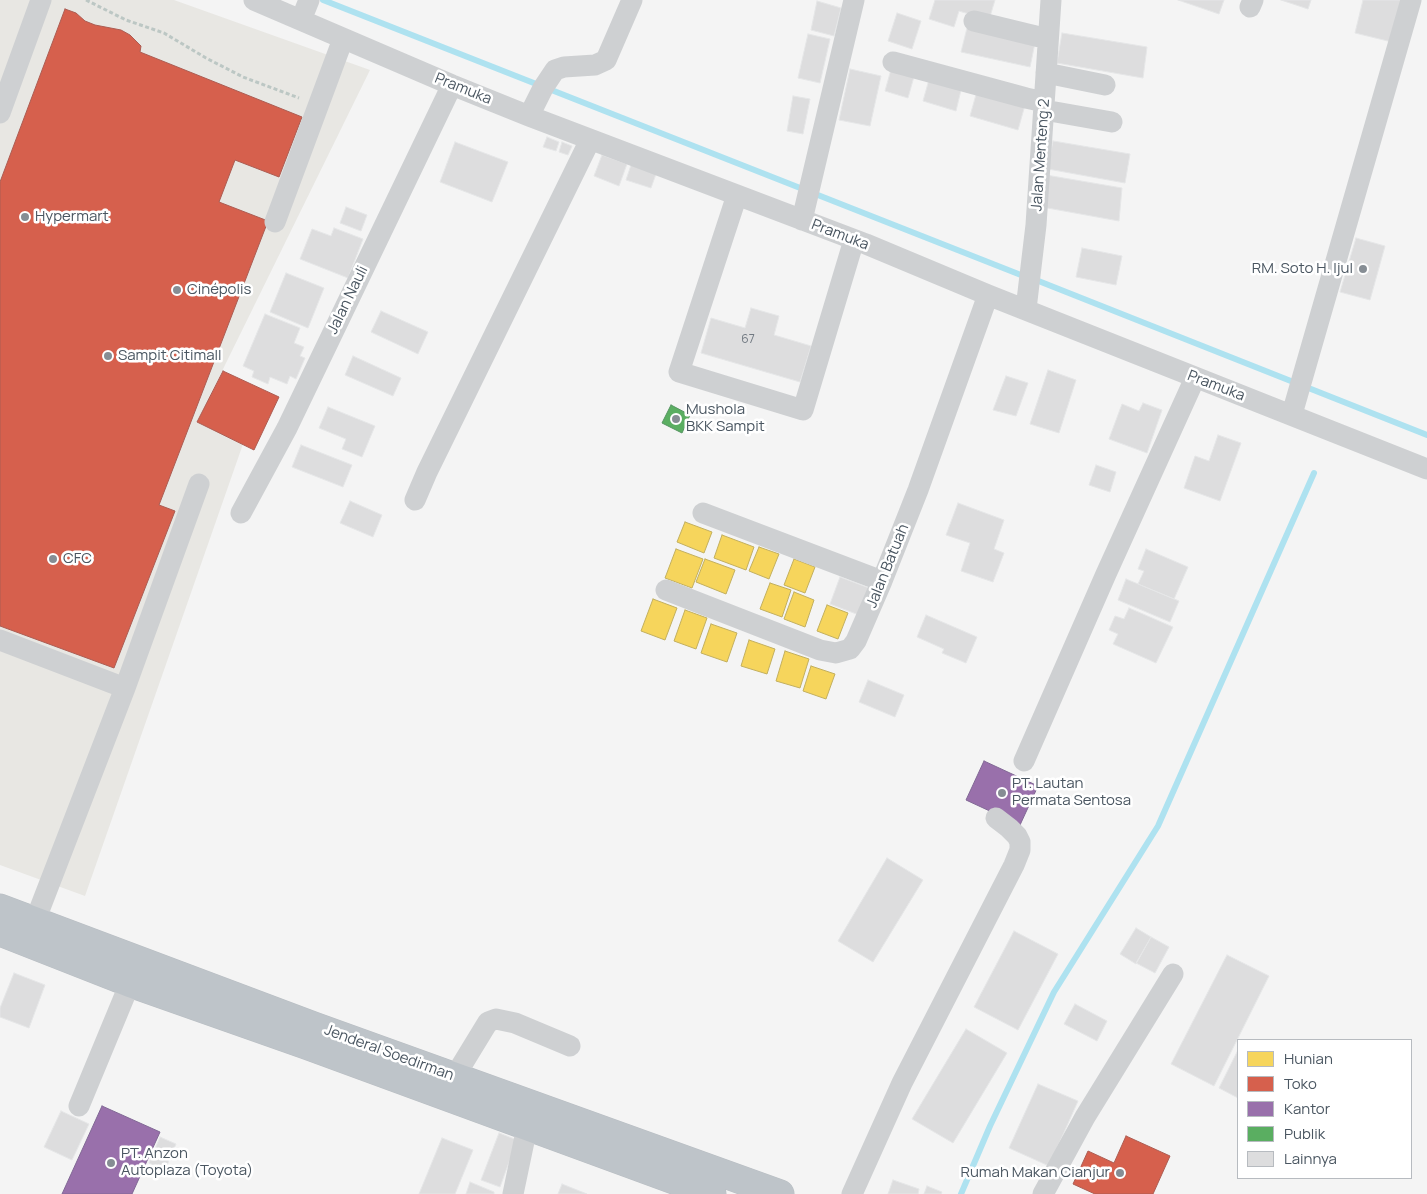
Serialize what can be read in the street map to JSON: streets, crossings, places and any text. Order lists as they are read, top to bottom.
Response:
{
  "streets": {
    "highway": ["Jenderal Soedirman"],
    "street": [
      "Pramuka",
      "Jalan Menteng 2",
      "Jalan Nauli",
      "Jalan Batuah"
    ]
  },
  "crossings": [
    ["Pramuka", "Jalan Menteng 2"],
    ["Pramuka", "Jalan Nauli"],
    ["Pramuka", "Jalan Batuah"]
  ],
  "places": [
    "Hypermart",
    "RM. Soto H. Ijul",
    "Cinépolis",
    "Sampit Citimall",
    "Mushola BKK Sampit",
    "CFC",
    "PT. Lautan Permata Sentosa",
    "PT. Anzon Autoplaza (Toyota)",
    "Rumah Makan Cianjur"
  ],
  "house_numbers": ["67"],
  "legend": [
    "Hunian",
    "Toko",
    "Kantor",
    "Publik",
    "Lainnya"
  ]
}
